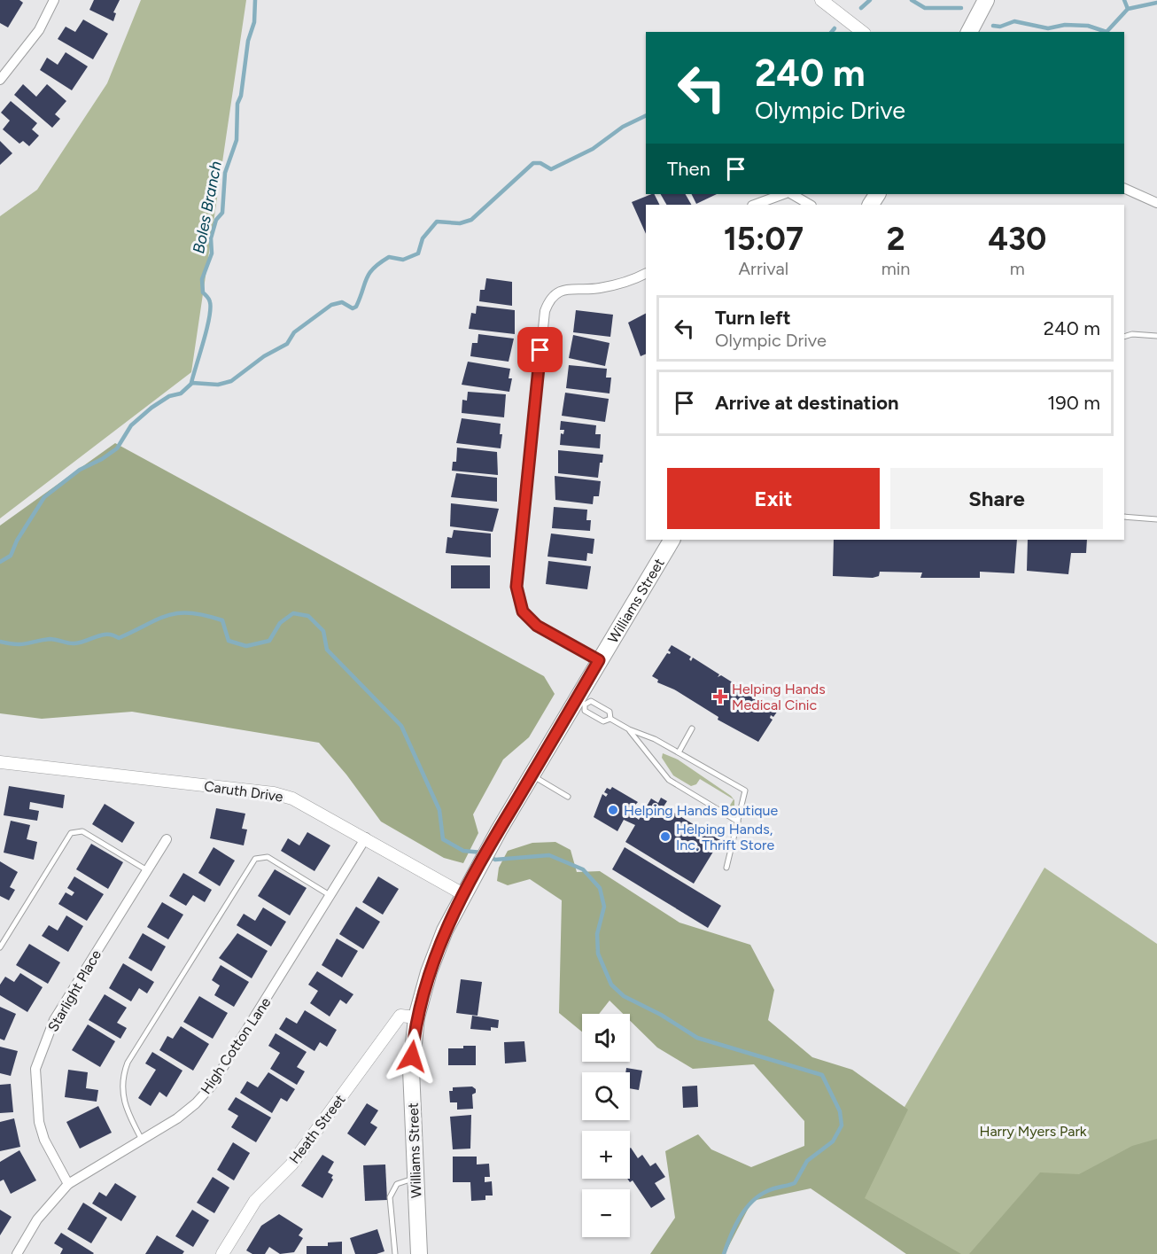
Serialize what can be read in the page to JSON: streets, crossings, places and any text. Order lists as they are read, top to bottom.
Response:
{
  "streets": {
    "main road": ["Williams Street"],
    "street": [
      "Caruth Drive",
      "Starlight Place",
      "High Cotton Lane",
      "Heath Street"
    ]
  },
  "crossings": [
    ["Williams Street", "Caruth Drive"],
    ["Williams Street", "Heath Street"],
    ["Caruth Drive", "High Cotton Lane"],
    ["Starlight Place", "High Cotton Lane"]
  ],
  "water": ["Boles Branch"],
  "parks": ["Harry Myers Park"],
  "places": {
    "health": ["Helping Hands Medical Cinic"],
    "other": ["Helping Hands Boutique", "Helping Hands, Inc. Thrift Store"]
  },
  "page": {
    "turn": ["240 m", "Olympic Drive"],
    "then": "Then",
    "eta": [
      "15:07",
      "Arrival",
      "2",
      "min",
      "430",
      "m"
    ],
    "list": [
      {
        "name": "Turn left",
        "note": "Olympic Drive",
        "value": "240 m"
      },
      {
        "name": "Arrive at destination",
        "value": "190 m"
      }
    ],
    "buttons": ["Exit", "Share"],
    "map_buttons": ["+", "−"]
  }
}
